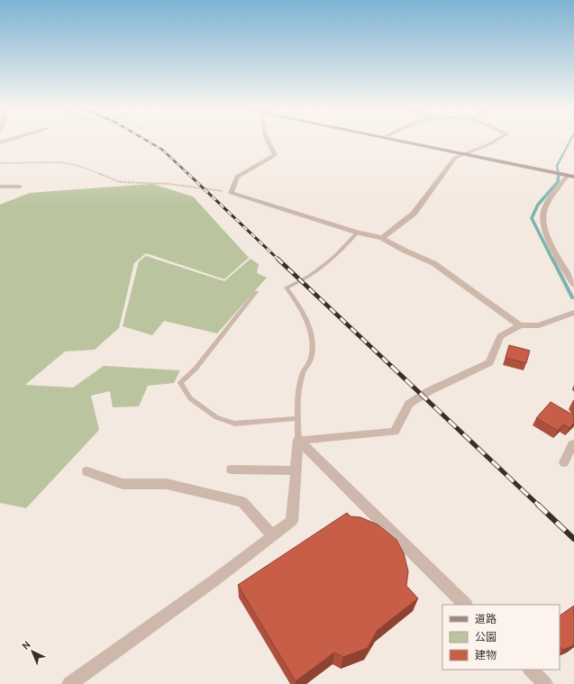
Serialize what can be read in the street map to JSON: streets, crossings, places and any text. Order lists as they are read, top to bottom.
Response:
{
  "legend": ["道路", "公園", "建物"],
  "north": "top left"
}
